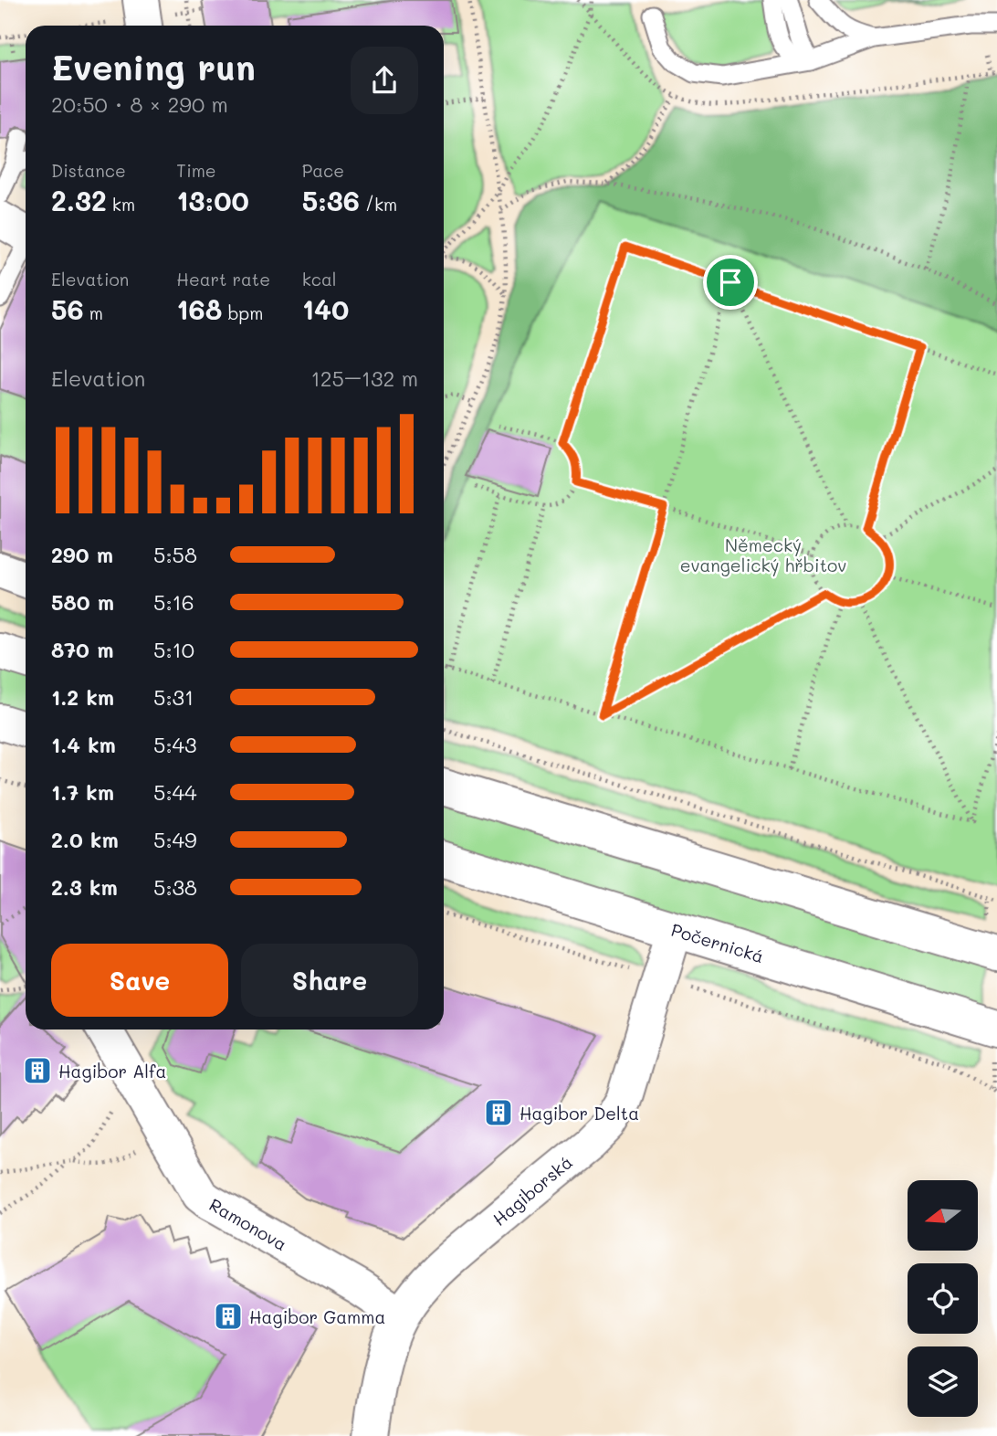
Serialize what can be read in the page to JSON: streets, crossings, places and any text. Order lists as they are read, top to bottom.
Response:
{
  "streets": {
    "street": ["Počernická", "Hagiborská", "Ramonova"]
  },
  "crossings": [
    ["Počernická", "Hagiborská"],
    ["Hagiborská", "Ramonova"]
  ],
  "parks": ["Německý evangelický hřbitov"],
  "places": {
    "building": ["Hagibor Alfa", "Hagibor Delta", "Hagibor Gamma"]
  },
  "north": "left",
  "page": {
    "heading": ["Evening run", "20:50 · 8 × 290 m"],
    "stats": [
      ["Distance", "2.32 km"],
      ["Time", "13:00"],
      ["Pace", "5:36 /km"],
      ["Elevation", "56 m"],
      ["Heart rate", "168 bpm"],
      ["kcal", "140"]
    ],
    "chart": ["Elevation", "125–132 m"],
    "list": [
      {
        "name": "290 m",
        "note": "5:58"
      },
      {
        "name": "580 m",
        "note": "5:16"
      },
      {
        "name": "870 m",
        "note": "5:10"
      },
      {
        "name": "1.2 km",
        "note": "5:31"
      },
      {
        "name": "1.4 km",
        "note": "5:43"
      },
      {
        "name": "1.7 km",
        "note": "5:44"
      },
      {
        "name": "2.0 km",
        "note": "5:49"
      },
      {
        "name": "2.3 km",
        "note": "5:38"
      }
    ],
    "buttons": ["Save", "Share"]
  }
}
